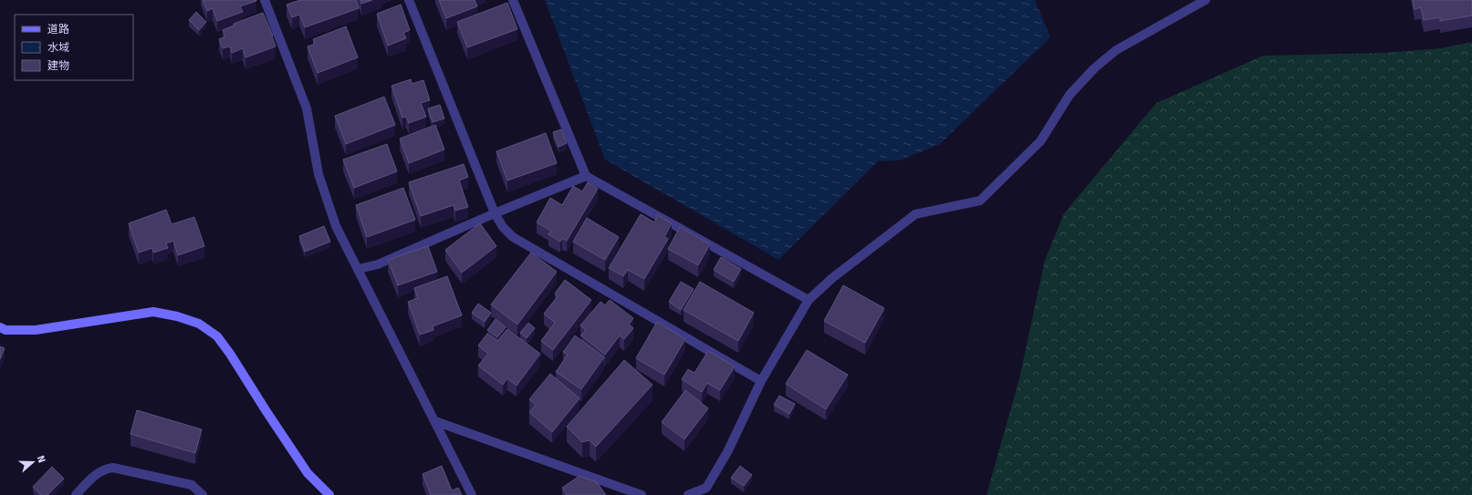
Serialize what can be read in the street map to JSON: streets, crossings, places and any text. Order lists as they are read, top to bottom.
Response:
{
  "legend": ["道路", "水域", "建物"],
  "north": "right"
}
